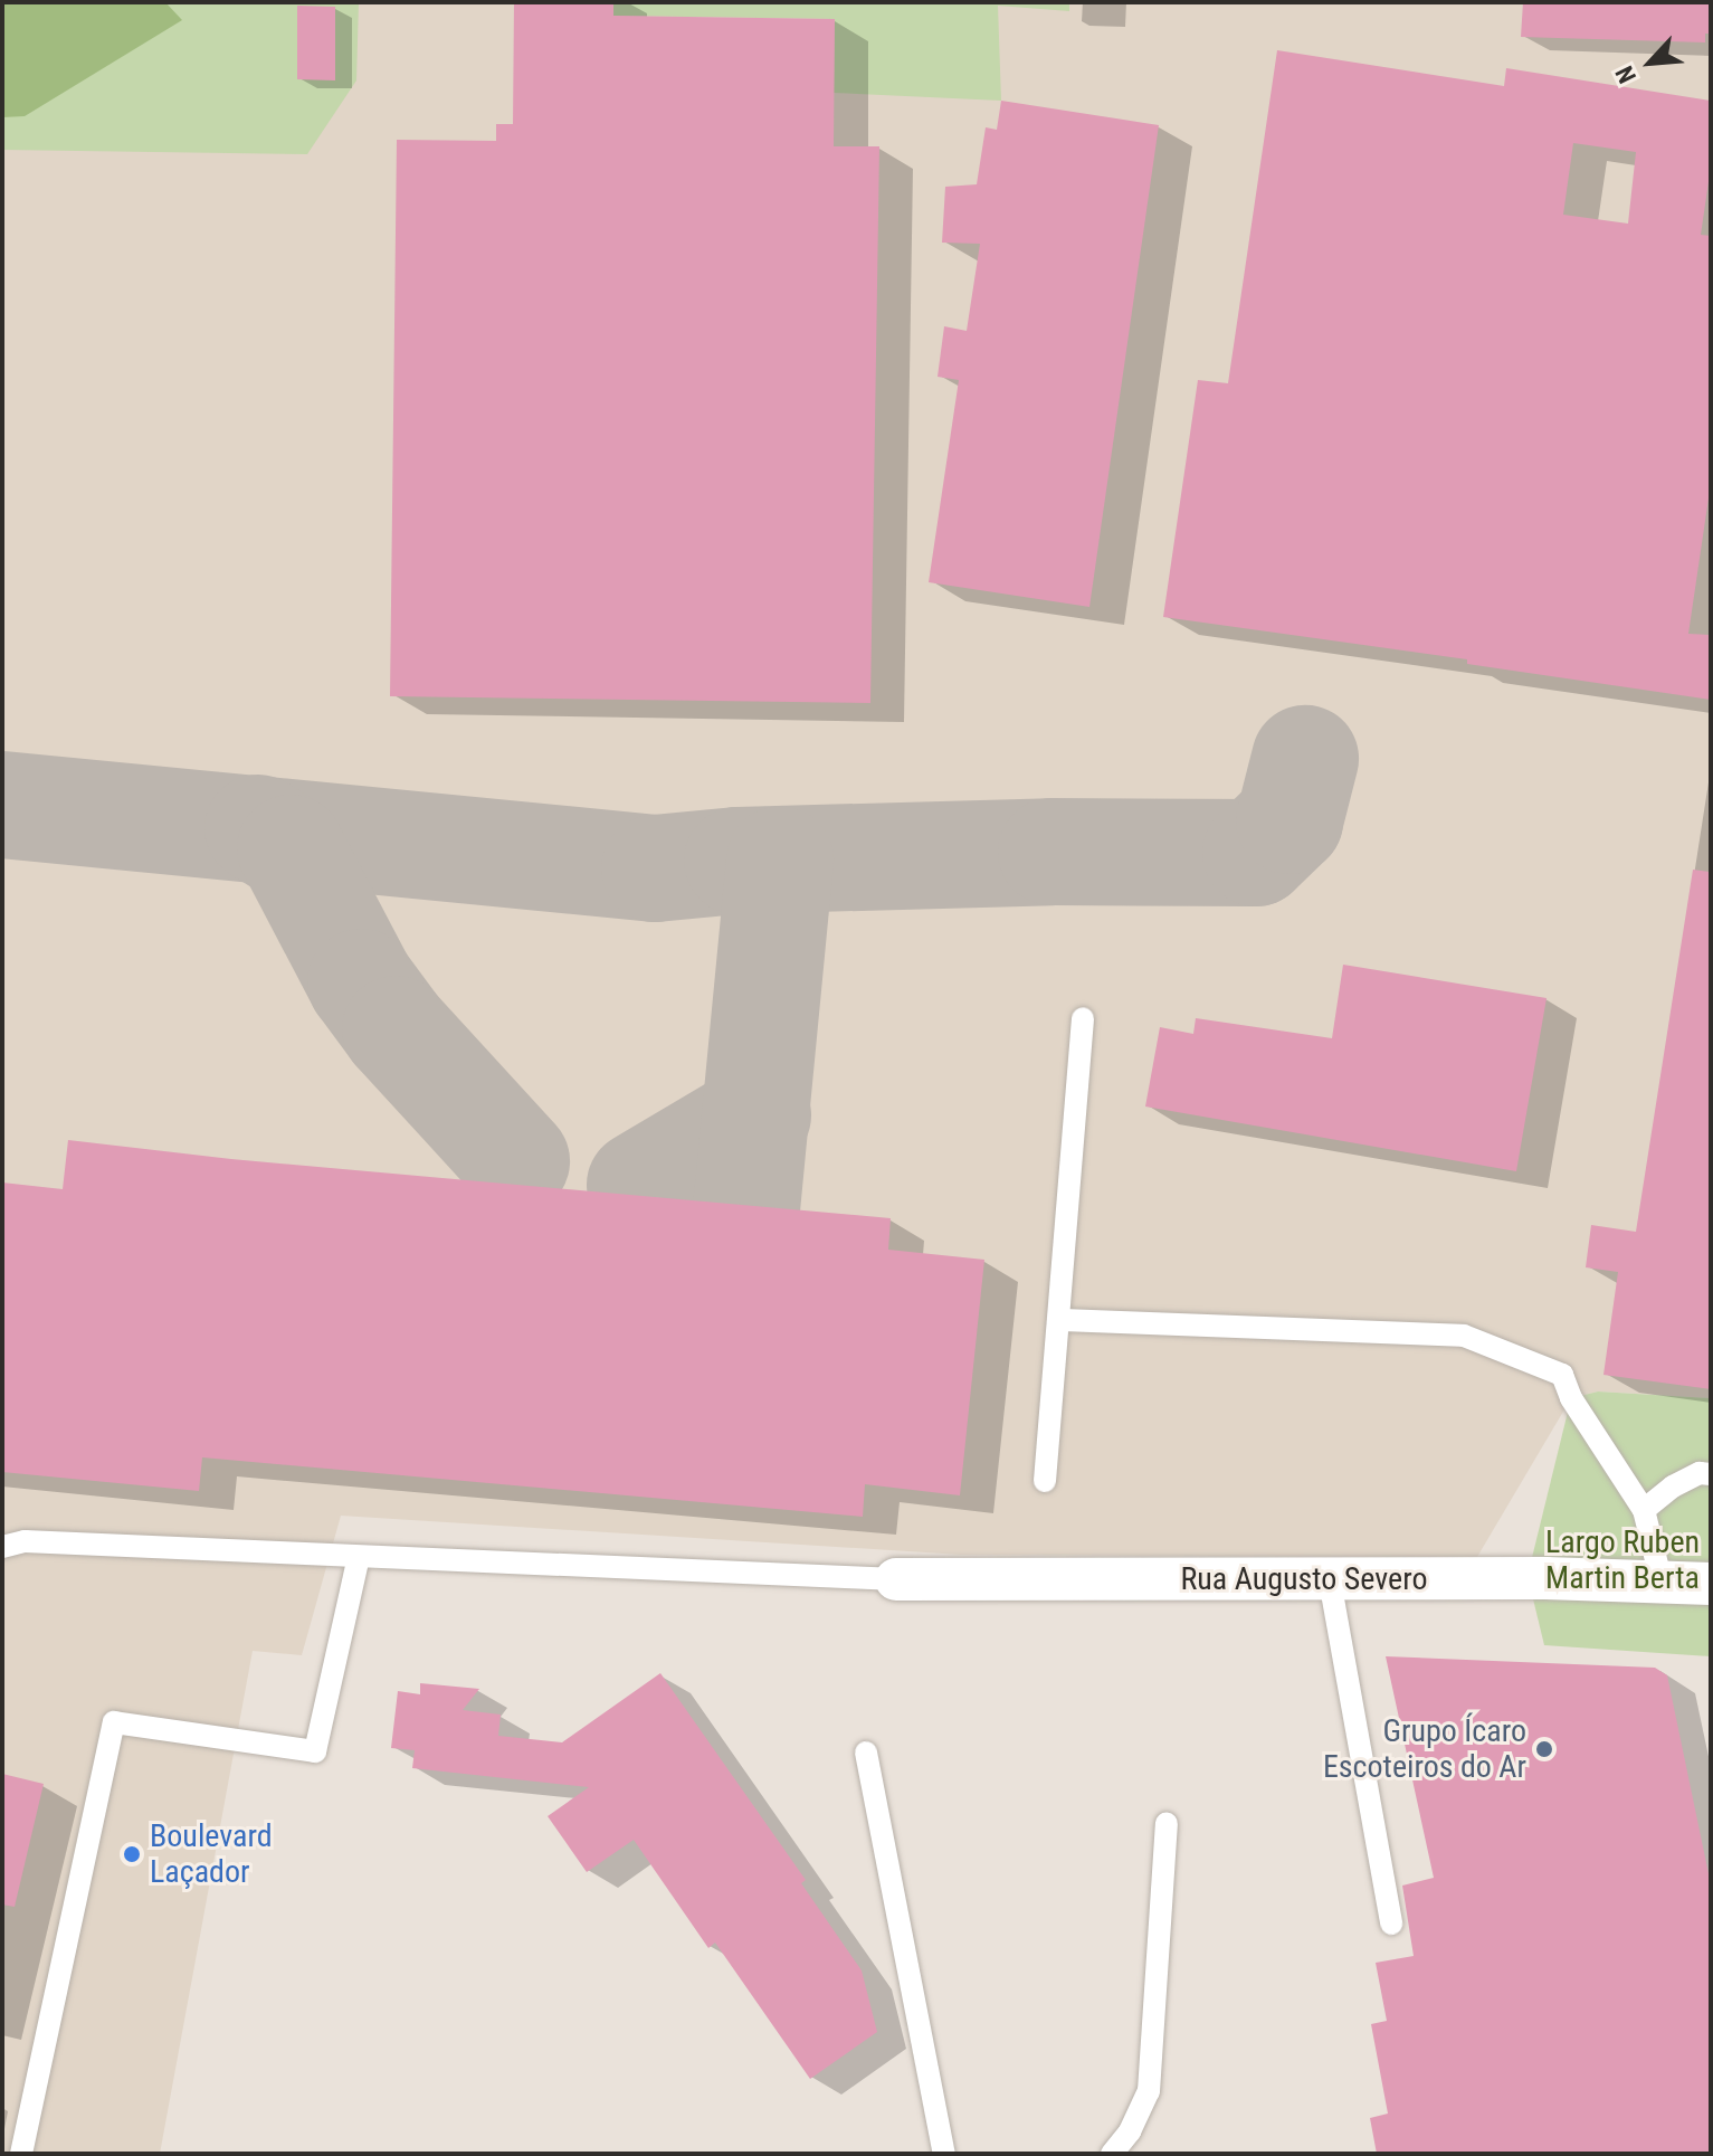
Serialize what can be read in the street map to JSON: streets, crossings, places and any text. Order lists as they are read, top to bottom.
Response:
{
  "streets": {
    "street": ["Rua Augusto Severo"]
  },
  "parks": ["Largo Ruben Martin Berta"],
  "places": ["Grupo Ícaro Escoteiros do Ar", "Boulevard Laçador"],
  "north": "bottom left"
}
